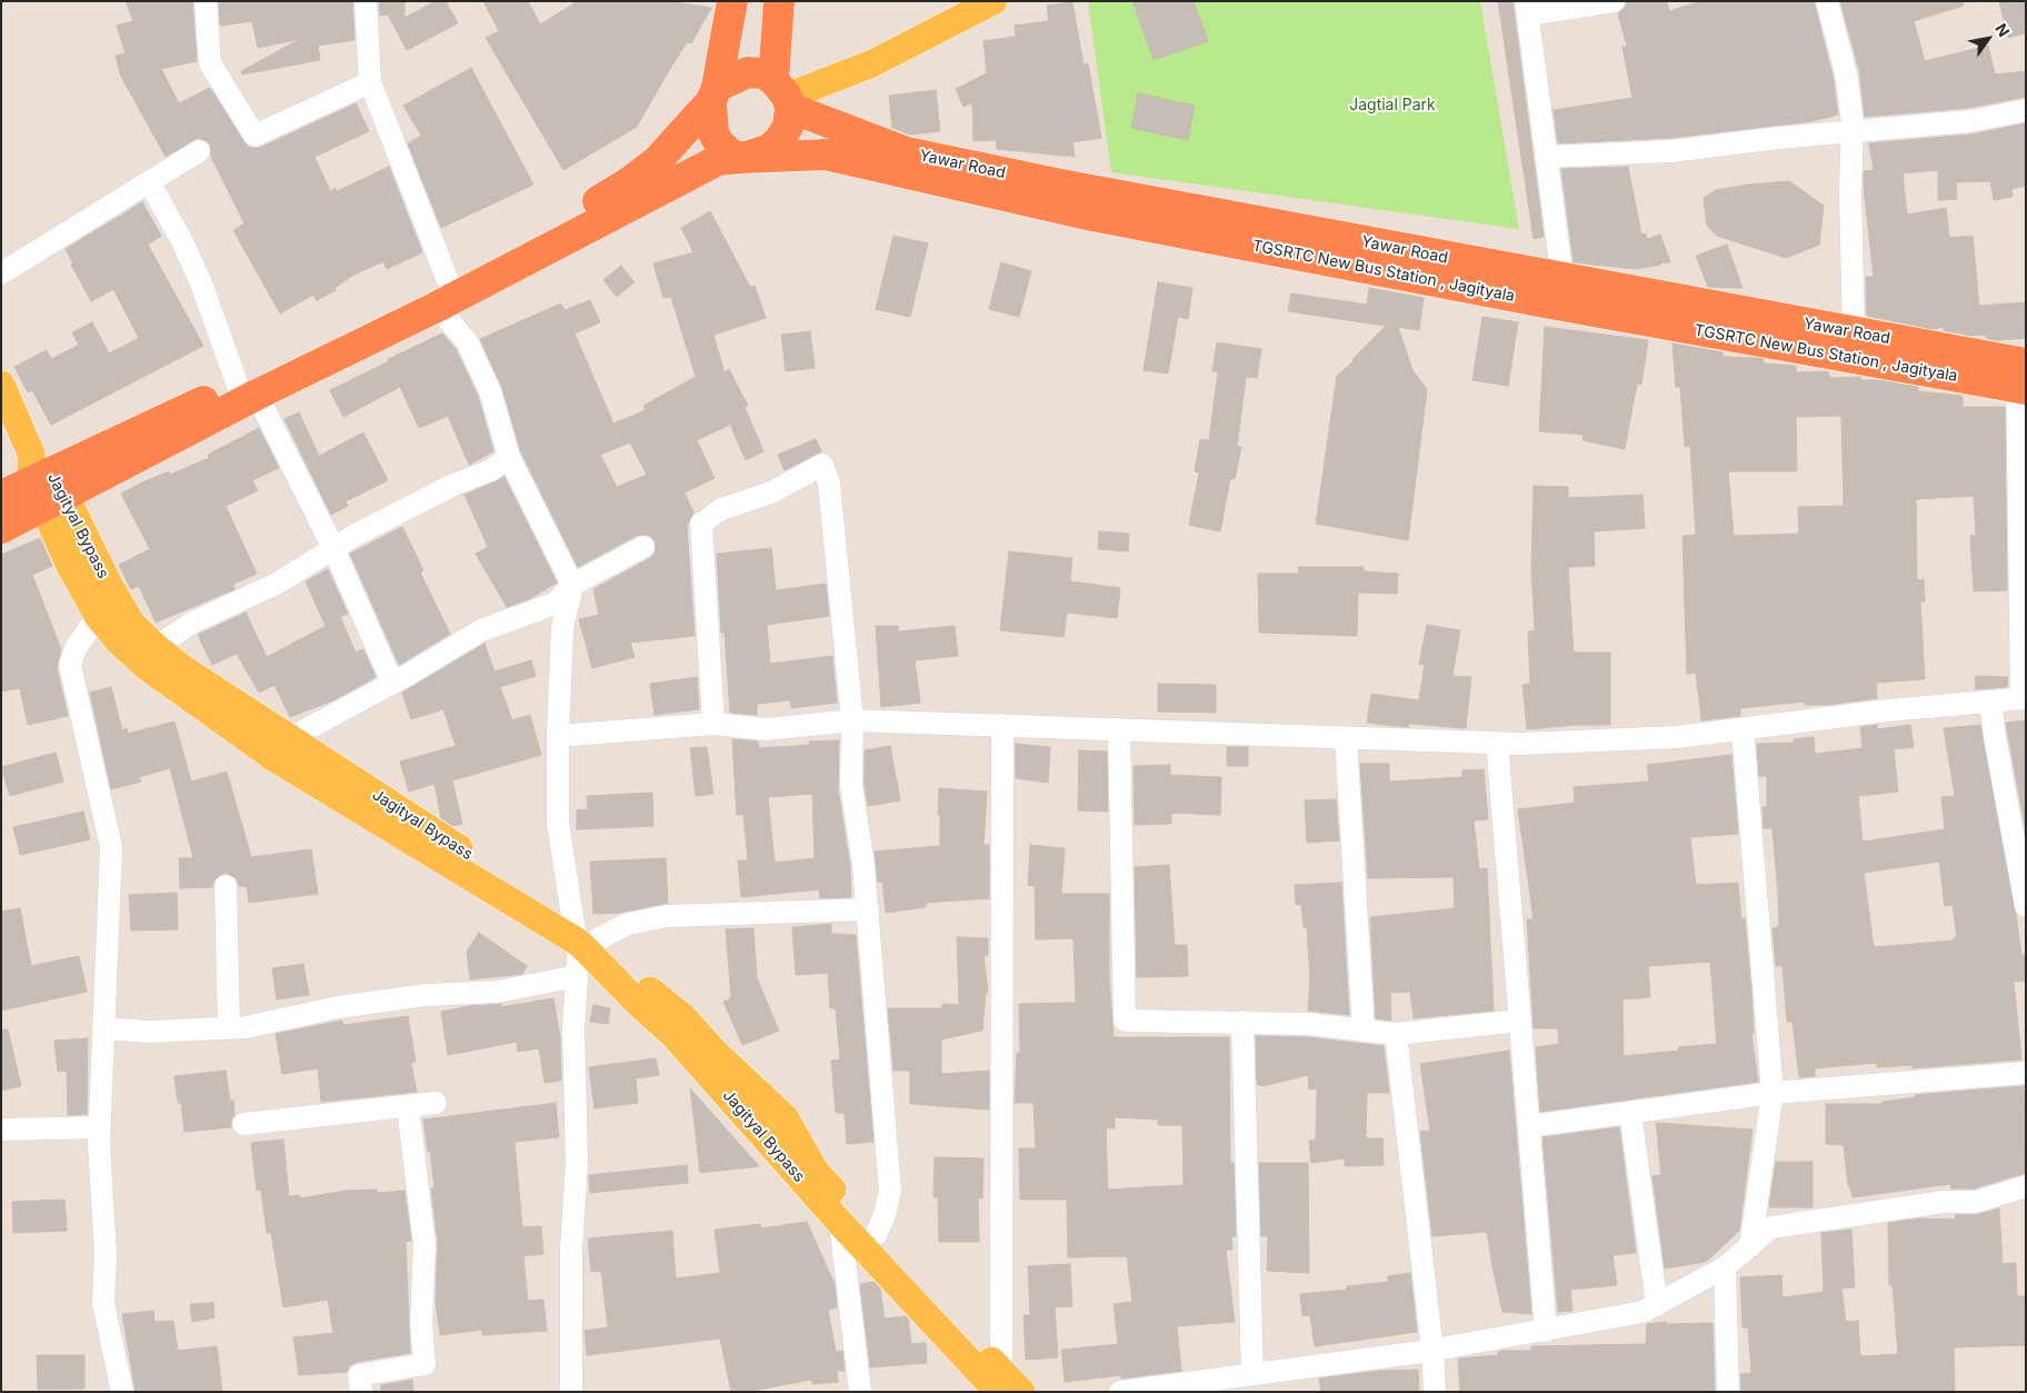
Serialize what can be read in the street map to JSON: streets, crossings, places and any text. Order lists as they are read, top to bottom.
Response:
{
  "streets": {
    "highway": ["Yawar Road", "TGSRTC New Bus Station , Jagityala"],
    "main road": ["Jagityal Bypass"]
  },
  "crossings": [
    ["Yawar Road", "TGSRTC New Bus Station , Jagityala"]
  ],
  "parks": ["Jagtial Park"],
  "north": "top right"
}
